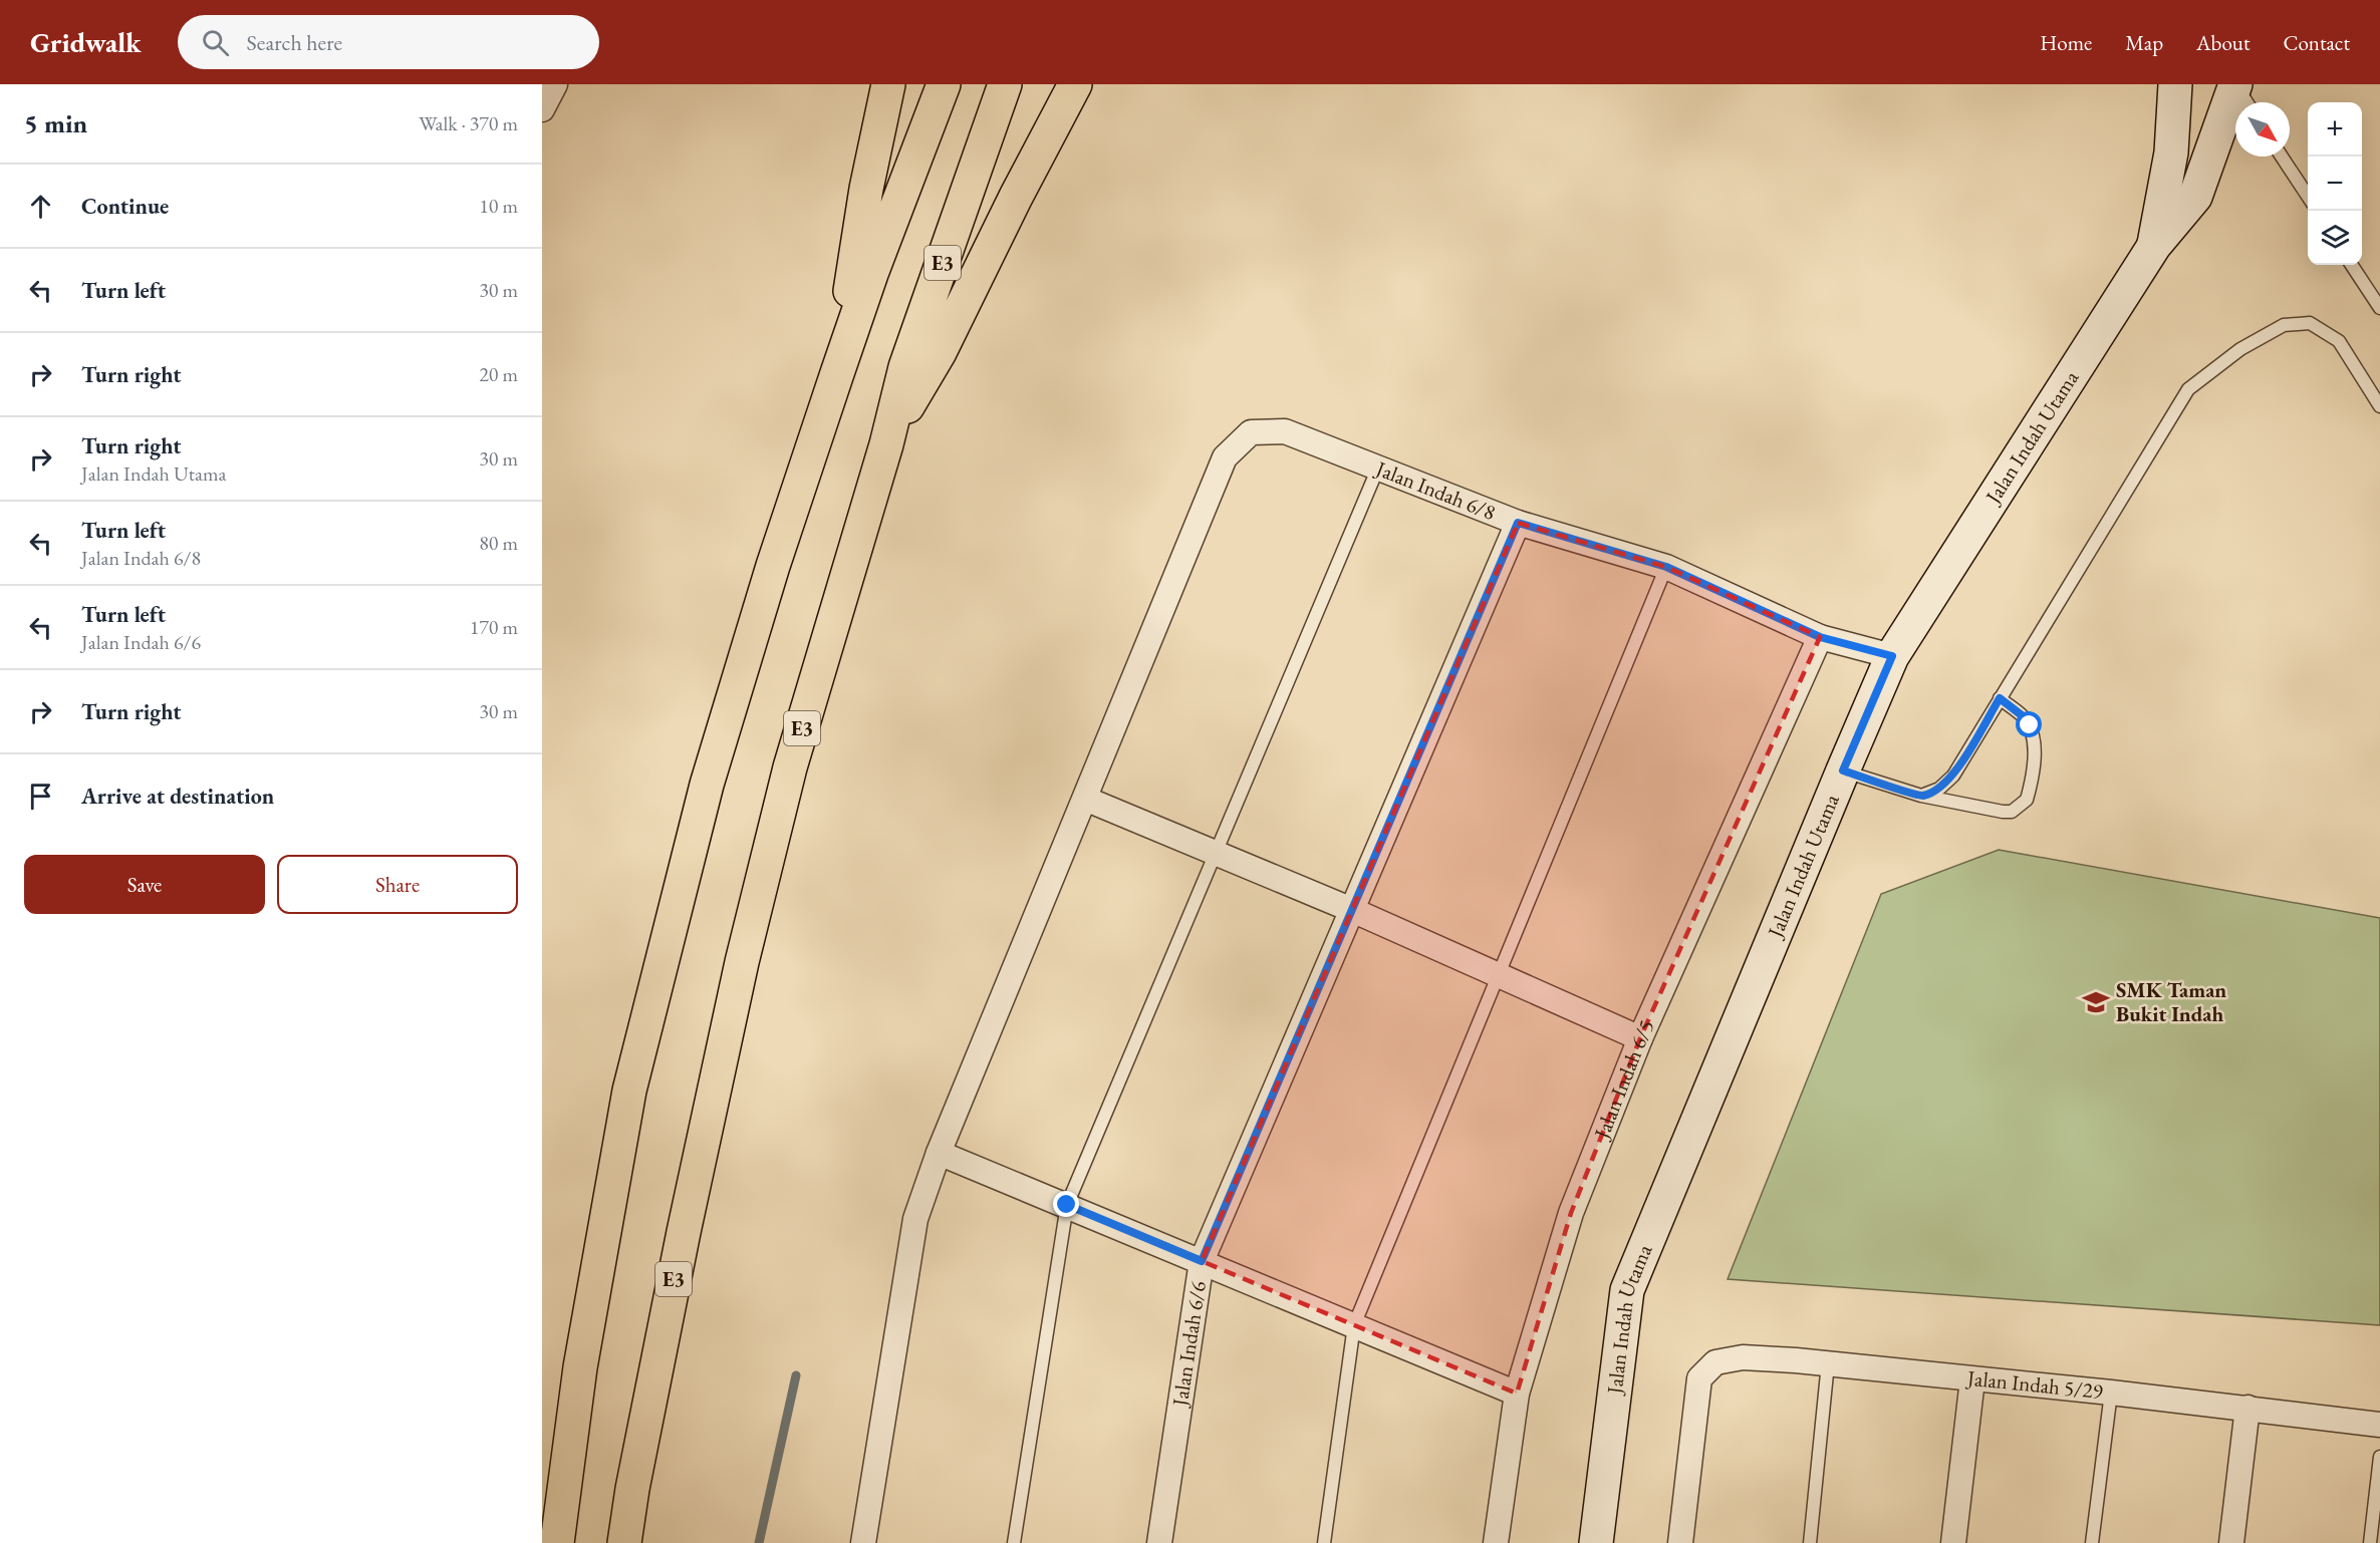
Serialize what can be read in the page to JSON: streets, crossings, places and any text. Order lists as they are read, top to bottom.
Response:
{
  "streets": {
    "highway": ["E3"],
    "main road": ["Jalan Indah Utama"],
    "street": [
      "Jalan Indah 6/8",
      "Jalan Indah 6/5",
      "Jalan Indah 6/6",
      "Jalan Indah 5/29"
    ]
  },
  "crossings": [
    ["Jalan Indah Utama", "Jalan Indah 6/8"],
    ["Jalan Indah 6/8", "Jalan Indah 6/5"],
    ["Jalan Indah 6/8", "Jalan Indah 6/6"]
  ],
  "places": {
    "school or university": ["SMK Taman Bukit Indah"]
  },
  "north": "bottom right",
  "page": {
    "header": "Gridwalk",
    "search": "Search here",
    "nav": [
      "Home",
      "Map",
      "About",
      "Contact"
    ],
    "heading": ["5 min", "Walk · 370 m"],
    "map_buttons": ["+", "−"],
    "list": [
      ["Continue", "10 m"],
      ["Turn left", "30 m"],
      ["Turn right", "20 m"],
      ["Turn right", "Jalan Indah Utama", "30 m"],
      ["Turn left", "Jalan Indah 6/8", "80 m"],
      ["Turn left", "Jalan Indah 6/6", "170 m"],
      ["Turn right", "30 m"],
      "Arrive at destination"
    ],
    "buttons": ["Save", "Share"]
  }
}
